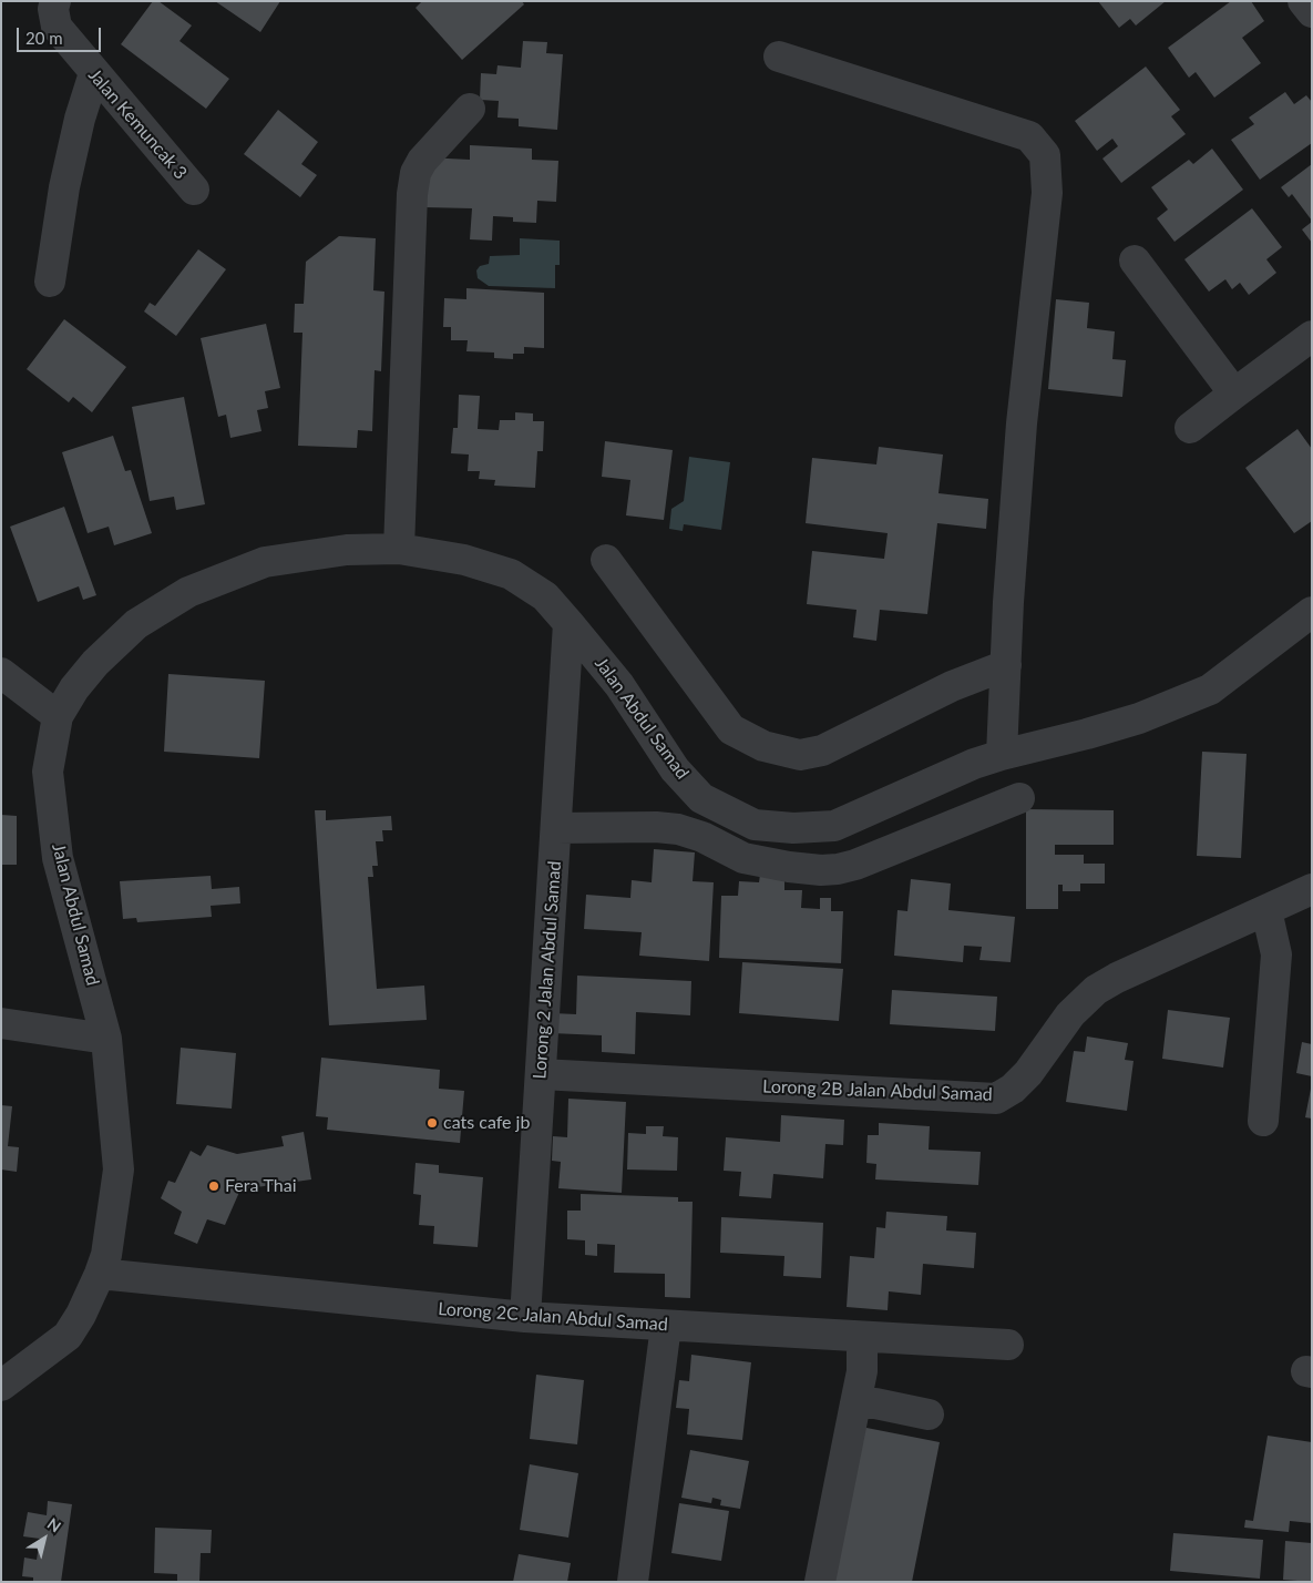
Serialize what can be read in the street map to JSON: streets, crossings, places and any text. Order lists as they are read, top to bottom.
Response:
{
  "streets": {
    "street": [
      "Jalan Kemuncak 3",
      "Jalan Abdul Samad",
      "Lorong 2 Jalan Abdul Samad",
      "Lorong 2B Jalan Abdul Samad",
      "Lorong 2C Jalan Abdul Samad"
    ]
  },
  "crossings": [
    ["Jalan Abdul Samad", "Lorong 2 Jalan Abdul Samad"],
    ["Jalan Abdul Samad", "Lorong 2C Jalan Abdul Samad"],
    ["Lorong 2 Jalan Abdul Samad", "Lorong 2B Jalan Abdul Samad"],
    ["Lorong 2 Jalan Abdul Samad", "Lorong 2C Jalan Abdul Samad"]
  ],
  "places": ["cats cafe jb", "Fera Thai"],
  "scale_bar": "20 m",
  "north": "top right"
}
